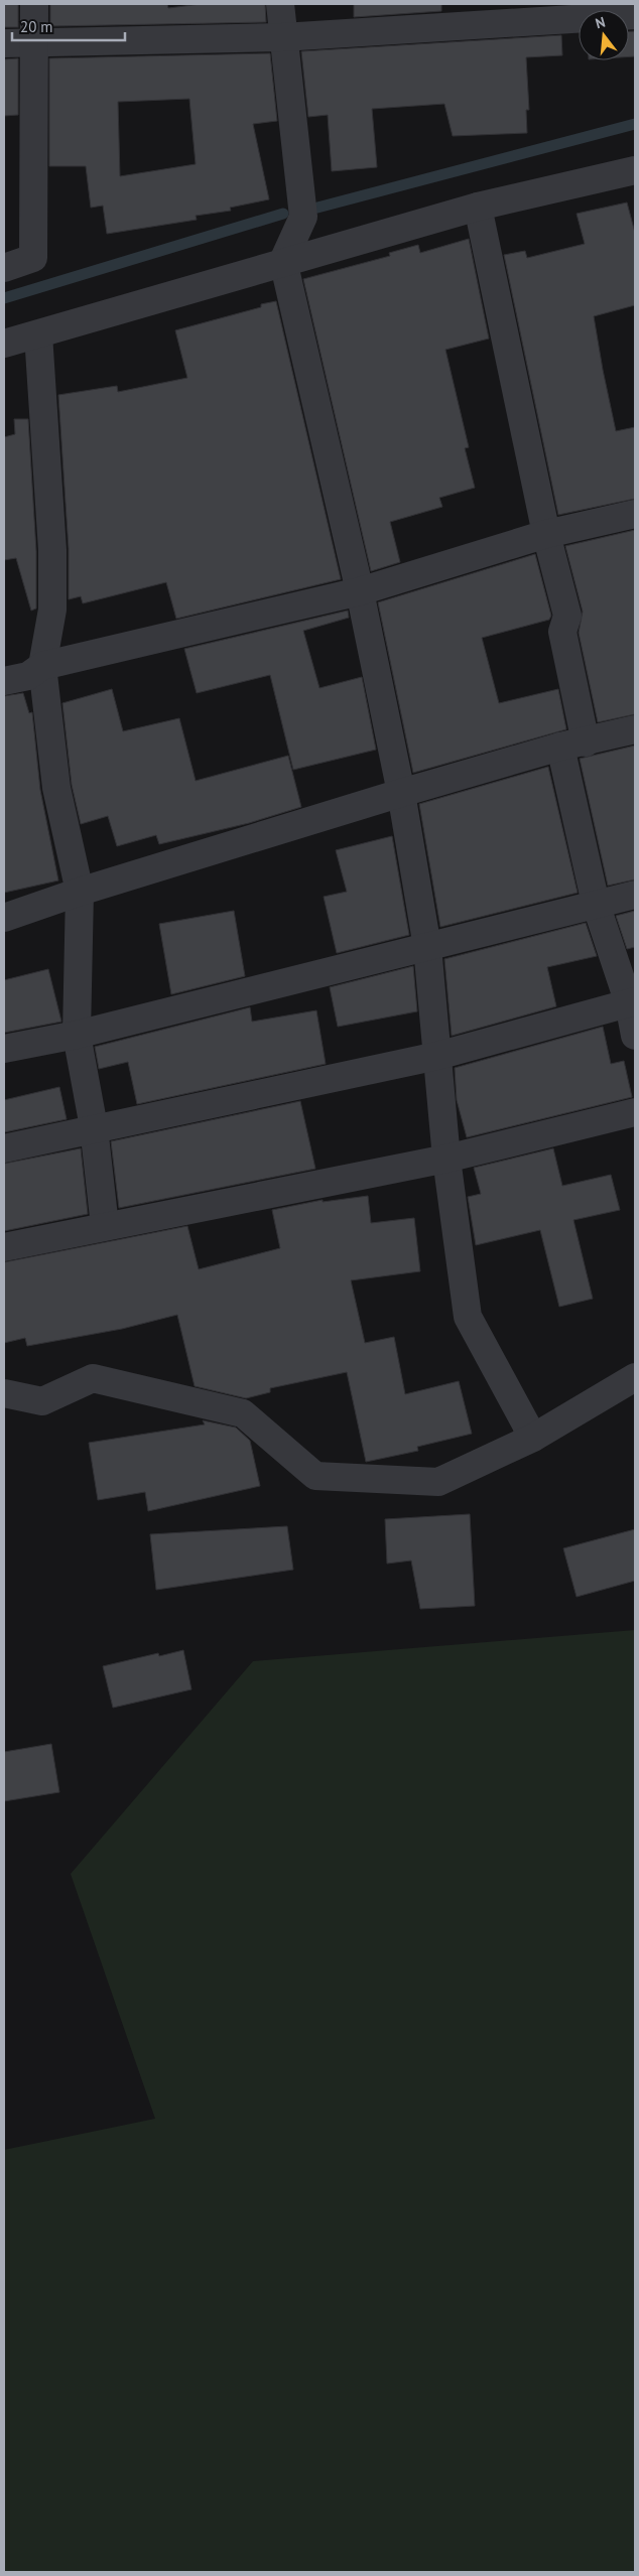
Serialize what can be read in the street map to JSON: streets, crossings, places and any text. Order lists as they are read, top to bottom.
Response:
{
  "scale_bar": "20 m",
  "north": "top"
}
